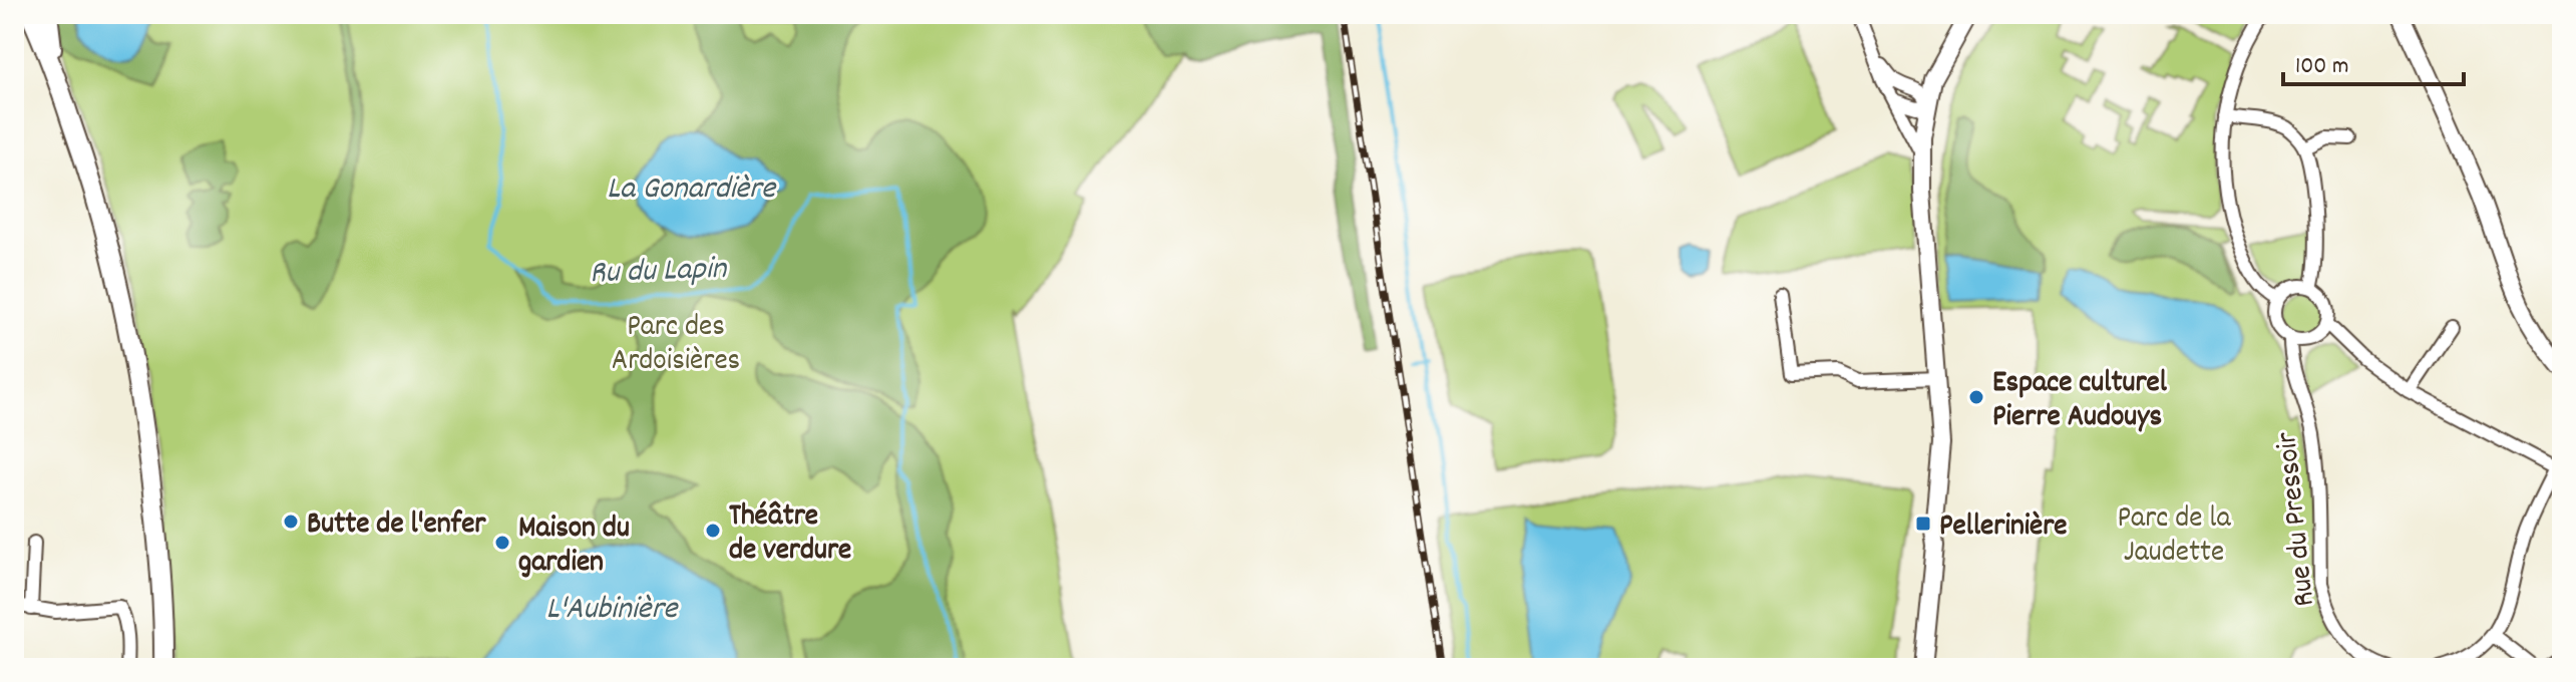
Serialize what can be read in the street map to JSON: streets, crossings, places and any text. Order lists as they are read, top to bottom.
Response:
{
  "streets": {
    "street": ["Rue du Pressoir"]
  },
  "water": ["La Gonardière", "Ru du Lapin", "L'Aubinière"],
  "parks": ["Parc des Ardoisières", "Parc de la Jaudette"],
  "places": {
    "other": [
      "Espace culturel Pierre Audouys",
      "Butte de l'enfer",
      "Théâtre de verdure",
      "Maison du gardien"
    ],
    "transit": ["Pellerinière"]
  },
  "scale_bar": "100 m"
}
